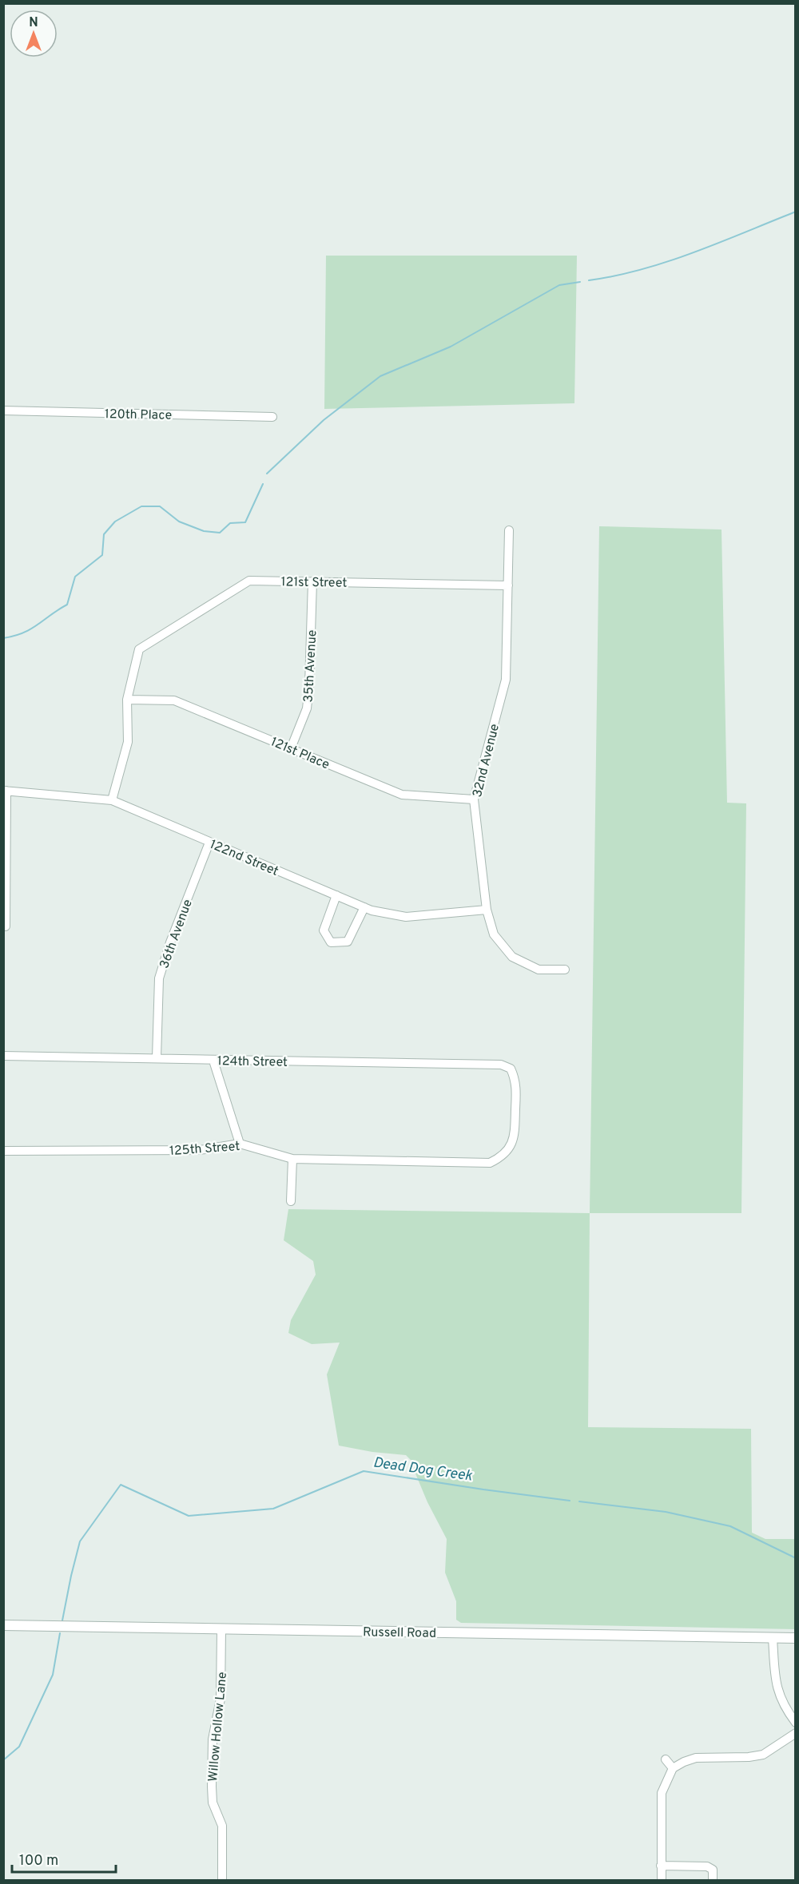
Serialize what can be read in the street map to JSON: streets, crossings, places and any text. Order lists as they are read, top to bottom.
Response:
{
  "streets": {
    "street": [
      "120th Place",
      "121st Street",
      "35th Avenue",
      "121st Place",
      "32nd Avenue",
      "122nd Street",
      "36th Avenue",
      "124th Street",
      "125th Street",
      "Russell Road",
      "Willow Hollow Lane"
    ]
  },
  "crossings": [
    ["121st Street", "35th Avenue"],
    ["121st Street", "121st Place"],
    ["121st Street", "32nd Avenue"],
    ["35th Avenue", "121st Place"],
    ["121st Place", "32nd Avenue"],
    ["32nd Avenue", "122nd Street"],
    ["122nd Street", "36th Avenue"],
    ["36th Avenue", "124th Street"],
    ["124th Street", "125th Street"],
    ["Russell Road", "Willow Hollow Lane"]
  ],
  "water": ["Dead Dog Creek"],
  "scale_bar": "100 m",
  "north": "top"
}
